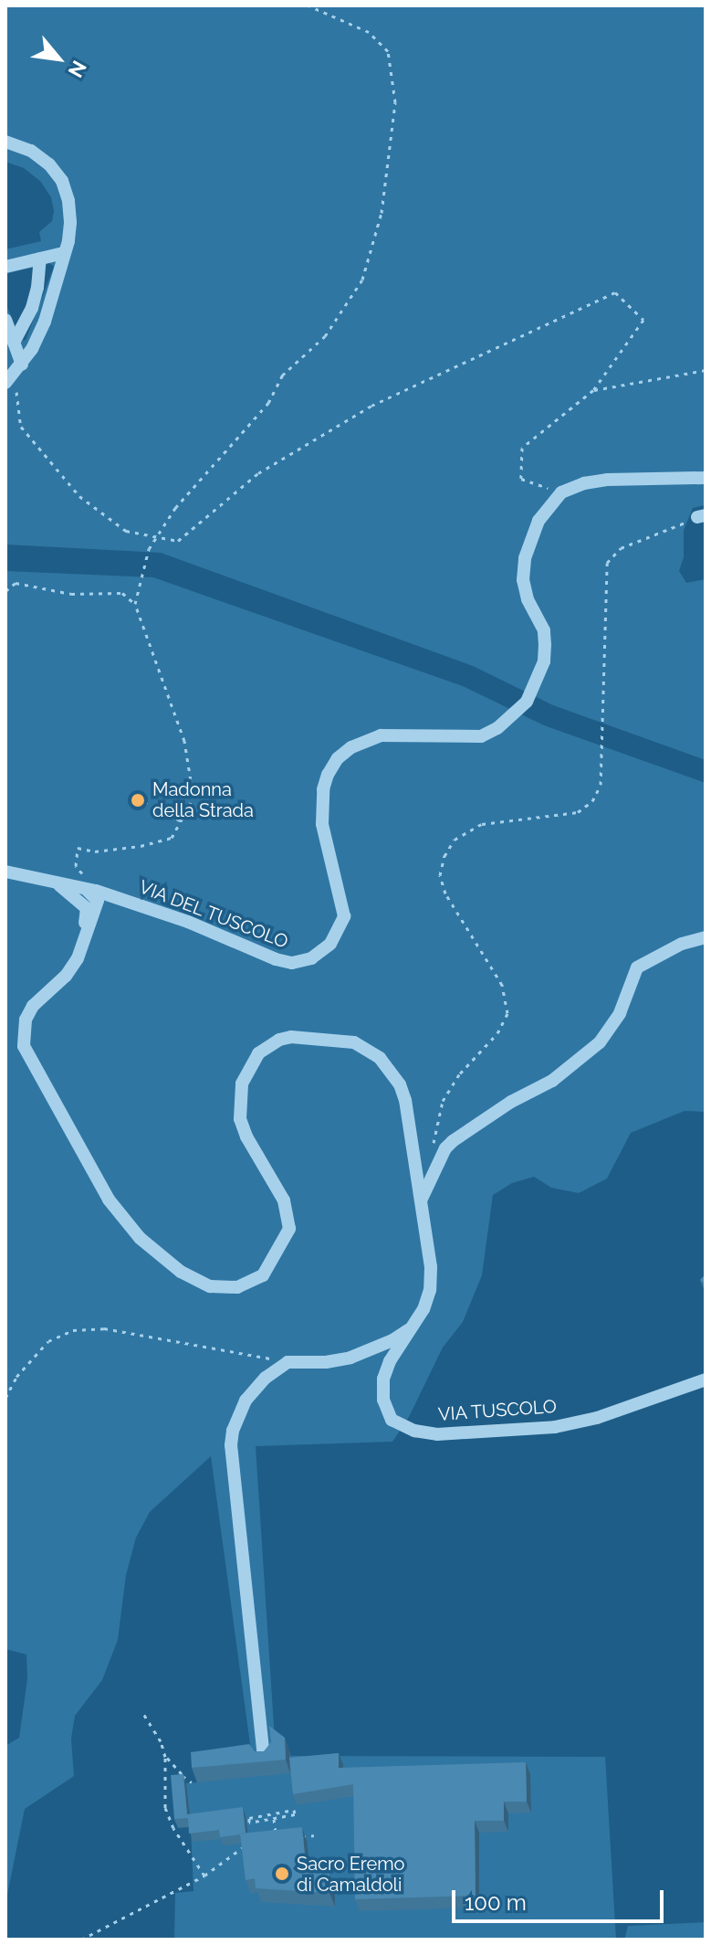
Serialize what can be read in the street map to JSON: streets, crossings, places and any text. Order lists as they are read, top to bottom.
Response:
{
  "streets": {
    "street": ["VIA DEL TUSCOLO", "VIA TUSCOLO"]
  },
  "places": ["Madonna della Strada", "Sacro Eremo di Camaldoli"],
  "scale_bar": "100 m",
  "north": "bottom right"
}
